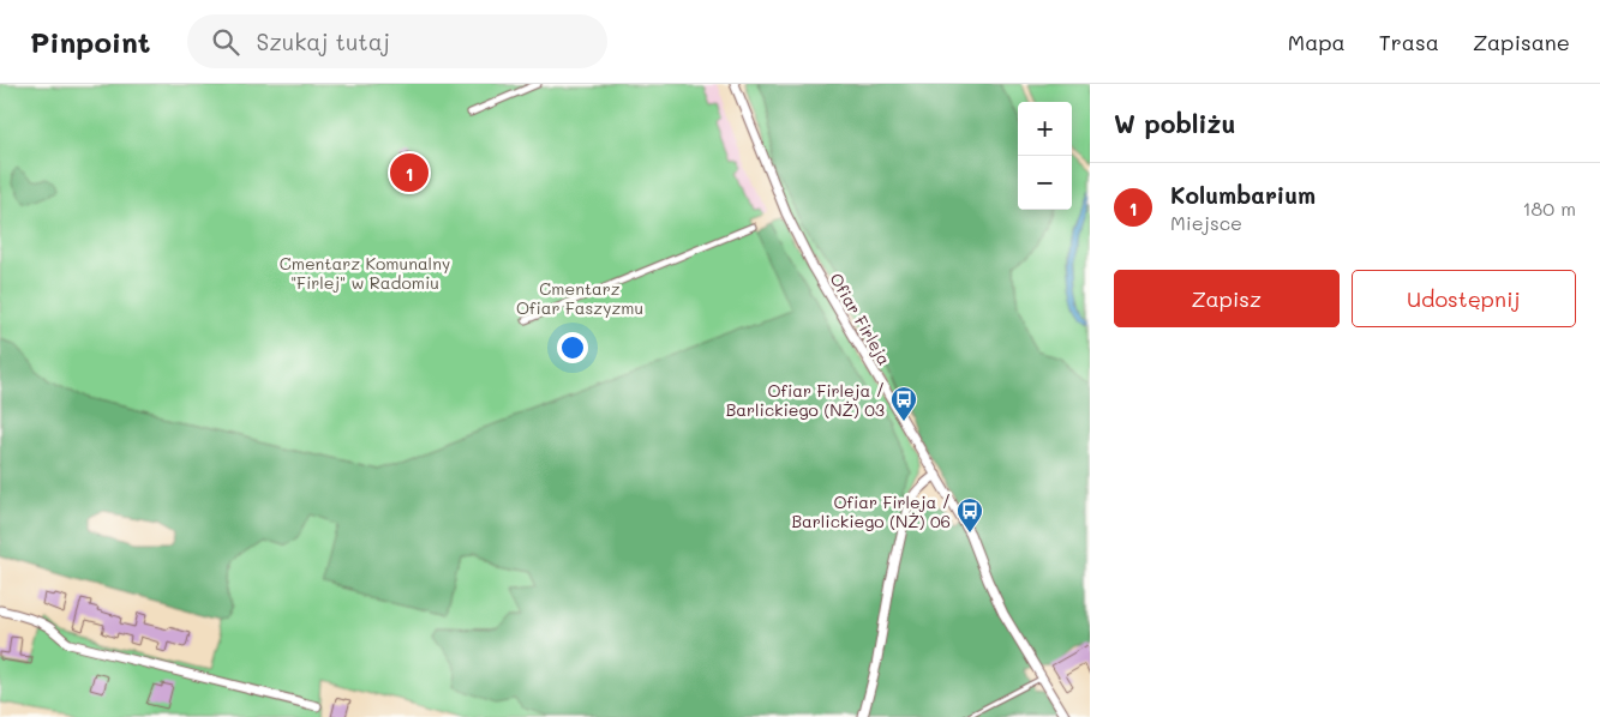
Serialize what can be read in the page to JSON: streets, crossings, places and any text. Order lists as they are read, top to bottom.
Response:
{
  "streets": {
    "street": ["Ofiar Firleja"]
  },
  "parks": ["Cmentarz Komunalny \"Firlej\" w Radomiu", "Cmentarz Ofiar Faszyzmu"],
  "places": {
    "bus stop": ["Ofiar Firleja / Barlickiego (NŻ) 03", "Ofiar Firleja / Barlickiego (NŻ) 06"]
  },
  "page": {
    "header": "Pinpoint",
    "search": "Szukaj tutaj",
    "nav": ["Mapa", "Trasa", "Zapisane"],
    "heading": "W pobliżu",
    "map_buttons": ["+", "−"],
    "pins": "1",
    "list": [
      {
        "mark": "1",
        "name": "Kolumbarium",
        "note": "Miejsce",
        "value": "180 m"
      }
    ],
    "buttons": ["Zapisz", "Udostępnij"]
  }
}
